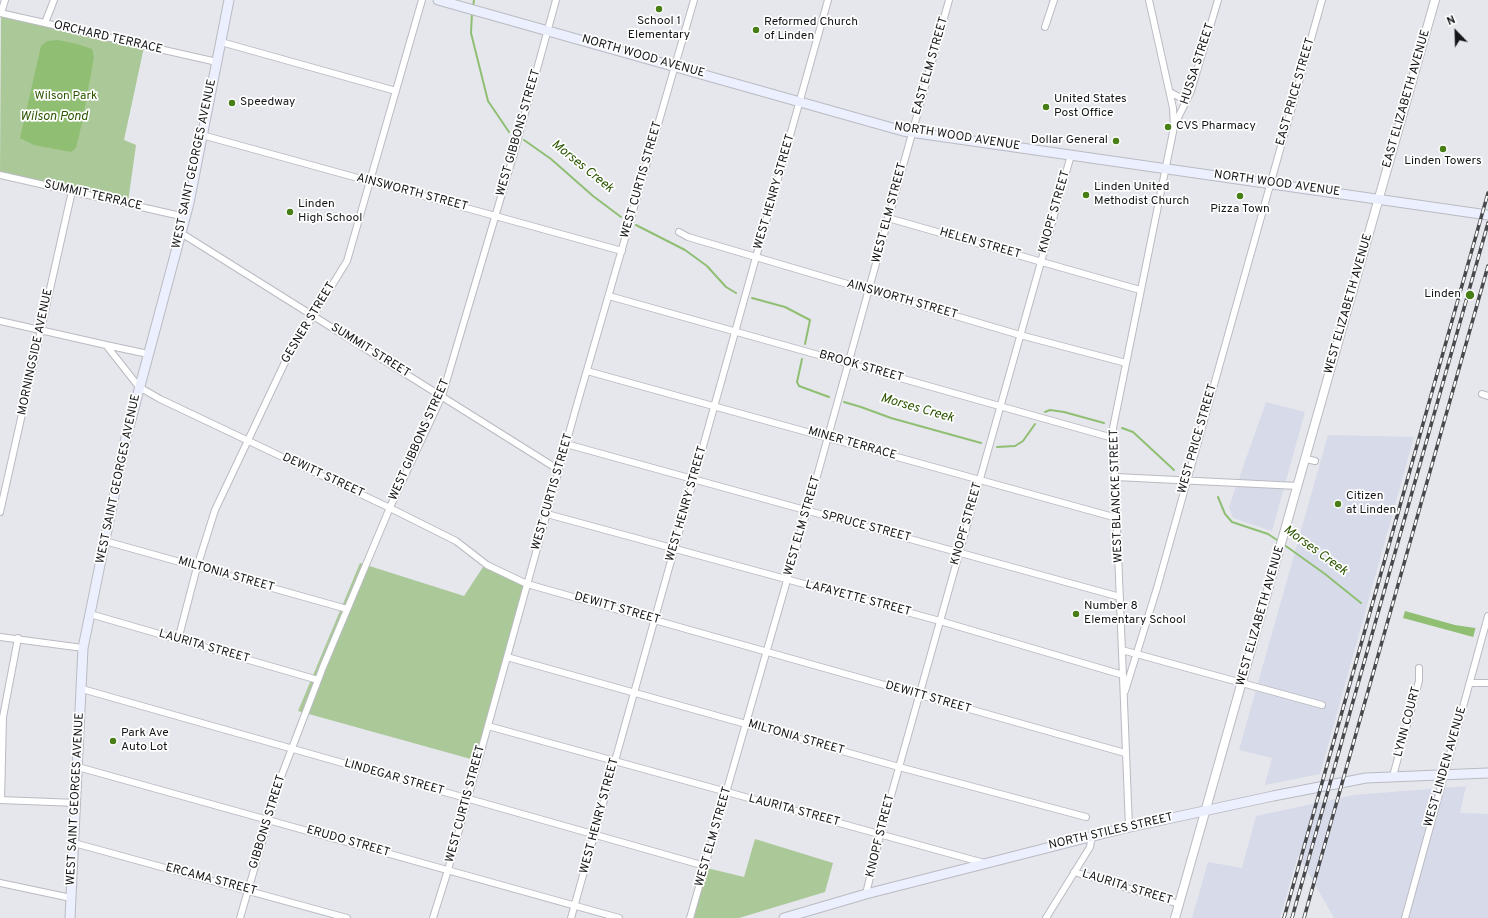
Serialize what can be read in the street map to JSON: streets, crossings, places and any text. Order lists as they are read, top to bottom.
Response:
{
  "streets": {
    "main road": ["NORTH WOOD AVENUE", "WEST SAINT GEORGES AVENUE", "NORTH STILES STREET"],
    "street": [
      "ORCHARD TERRACE",
      "HUSSA STREET",
      "EAST ELM STREET",
      "EAST PRICE STREET",
      "EAST ELIZABETH AVENUE",
      "WEST GIBBONS STREET",
      "WEST CURTIS STREET",
      "WEST HENRY STREET",
      "AINSWORTH STREET",
      "SUMMIT TERRACE",
      "KNOPF STREET",
      "WEST ELM STREET",
      "HELEN STREET",
      "WEST ELIZABETH AVENUE",
      "GESNER STREET",
      "SUMMIT STREET",
      "MORNINGSIDE AVENUE",
      "BROOK STREET",
      "WEST PRICE STREET",
      "MINER TERRACE",
      "DEWITT STREET",
      "WEST BLANCKE STREET",
      "SPRUCE STREET",
      "MILTONIA STREET",
      "LAFAYETTE STREET",
      "LAURITA STREET",
      "LYNN COURT",
      "WEST LINDEN AVENUE",
      "LINDEGAR STREET",
      "GIBBONS STREET",
      "ERUDO STREET",
      "ERCAMA STREET"
    ]
  },
  "crossings": [
    ["ORCHARD TERRACE", "WEST SAINT GEORGES AVENUE"],
    ["NORTH WOOD AVENUE", "EAST ELM STREET"],
    ["NORTH WOOD AVENUE", "EAST PRICE STREET"],
    ["NORTH WOOD AVENUE", "EAST ELIZABETH AVENUE"],
    ["NORTH WOOD AVENUE", "WEST GIBBONS STREET"],
    ["NORTH WOOD AVENUE", "WEST CURTIS STREET"],
    ["NORTH WOOD AVENUE", "WEST HENRY STREET"],
    ["NORTH WOOD AVENUE", "KNOPF STREET"],
    ["NORTH WOOD AVENUE", "WEST ELM STREET"],
    ["NORTH WOOD AVENUE", "WEST ELIZABETH AVENUE"],
    ["NORTH WOOD AVENUE", "WEST PRICE STREET"],
    ["NORTH WOOD AVENUE", "WEST BLANCKE STREET"],
    ["HUSSA STREET", "WEST BLANCKE STREET"],
    ["EAST ELM STREET", "WEST ELM STREET"],
    ["EAST PRICE STREET", "WEST PRICE STREET"],
    ["EAST ELIZABETH AVENUE", "WEST ELIZABETH AVENUE"],
    ["WEST GIBBONS STREET", "AINSWORTH STREET"],
    ["WEST GIBBONS STREET", "SUMMIT STREET"],
    ["WEST GIBBONS STREET", "DEWITT STREET"],
    ["WEST GIBBONS STREET", "MILTONIA STREET"],
    ["WEST GIBBONS STREET", "LAURITA STREET"],
    ["WEST GIBBONS STREET", "LINDEGAR STREET"],
    ["WEST GIBBONS STREET", "GIBBONS STREET"],
    ["WEST SAINT GEORGES AVENUE", "AINSWORTH STREET"],
    ["WEST SAINT GEORGES AVENUE", "SUMMIT TERRACE"],
    ["WEST SAINT GEORGES AVENUE", "SUMMIT STREET"],
    ["WEST SAINT GEORGES AVENUE", "DEWITT STREET"],
    ["WEST SAINT GEORGES AVENUE", "MILTONIA STREET"],
    ["WEST SAINT GEORGES AVENUE", "LAURITA STREET"],
    ["WEST SAINT GEORGES AVENUE", "LINDEGAR STREET"],
    ["WEST SAINT GEORGES AVENUE", "ERUDO STREET"],
    ["WEST SAINT GEORGES AVENUE", "ERCAMA STREET"],
    ["WEST CURTIS STREET", "AINSWORTH STREET"],
    ["WEST CURTIS STREET", "SUMMIT STREET"],
    ["WEST CURTIS STREET", "BROOK STREET"],
    ["WEST CURTIS STREET", "MINER TERRACE"],
    ["WEST CURTIS STREET", "DEWITT STREET"],
    ["WEST CURTIS STREET", "SPRUCE STREET"],
    ["WEST CURTIS STREET", "MILTONIA STREET"],
    ["WEST CURTIS STREET", "LAFAYETTE STREET"],
    ["WEST CURTIS STREET", "LAURITA STREET"],
    ["WEST CURTIS STREET", "LINDEGAR STREET"],
    ["WEST CURTIS STREET", "ERUDO STREET"],
    ["WEST HENRY STREET", "AINSWORTH STREET"],
    ["WEST HENRY STREET", "BROOK STREET"],
    ["WEST HENRY STREET", "MINER TERRACE"],
    ["WEST HENRY STREET", "DEWITT STREET"],
    ["WEST HENRY STREET", "SPRUCE STREET"],
    ["WEST HENRY STREET", "MILTONIA STREET"],
    ["WEST HENRY STREET", "LAFAYETTE STREET"],
    ["WEST HENRY STREET", "LAURITA STREET"],
    ["WEST HENRY STREET", "LINDEGAR STREET"],
    ["WEST HENRY STREET", "ERUDO STREET"],
    ["AINSWORTH STREET", "KNOPF STREET"],
    ["AINSWORTH STREET", "WEST ELM STREET"],
    ["AINSWORTH STREET", "GESNER STREET"],
    ["AINSWORTH STREET", "WEST BLANCKE STREET"],
    ["SUMMIT TERRACE", "MORNINGSIDE AVENUE"],
    ["KNOPF STREET", "HELEN STREET"],
    ["KNOPF STREET", "BROOK STREET"],
    ["KNOPF STREET", "MINER TERRACE"],
    ["KNOPF STREET", "DEWITT STREET"],
    ["KNOPF STREET", "SPRUCE STREET"],
    ["KNOPF STREET", "MILTONIA STREET"],
    ["KNOPF STREET", "LAFAYETTE STREET"],
    ["KNOPF STREET", "LAURITA STREET"],
    ["KNOPF STREET", "NORTH STILES STREET"],
    ["WEST ELM STREET", "HELEN STREET"],
    ["WEST ELM STREET", "BROOK STREET"],
    ["WEST ELM STREET", "MINER TERRACE"],
    ["WEST ELM STREET", "DEWITT STREET"],
    ["WEST ELM STREET", "SPRUCE STREET"],
    ["WEST ELM STREET", "MILTONIA STREET"],
    ["WEST ELM STREET", "LAFAYETTE STREET"],
    ["WEST ELM STREET", "LAURITA STREET"],
    ["WEST ELM STREET", "LINDEGAR STREET"],
    ["HELEN STREET", "WEST BLANCKE STREET"],
    ["WEST ELIZABETH AVENUE", "LAURITA STREET"],
    ["WEST ELIZABETH AVENUE", "NORTH STILES STREET"],
    ["GESNER STREET", "SUMMIT STREET"],
    ["GESNER STREET", "DEWITT STREET"],
    ["GESNER STREET", "MILTONIA STREET"],
    ["GESNER STREET", "LAURITA STREET"],
    ["BROOK STREET", "WEST BLANCKE STREET"],
    ["WEST PRICE STREET", "WEST BLANCKE STREET"],
    ["MINER TERRACE", "WEST BLANCKE STREET"],
    ["DEWITT STREET", "WEST BLANCKE STREET"],
    ["WEST BLANCKE STREET", "SPRUCE STREET"],
    ["WEST BLANCKE STREET", "LAFAYETTE STREET"],
    ["WEST BLANCKE STREET", "NORTH STILES STREET"],
    ["LAURITA STREET", "NORTH STILES STREET"],
    ["LYNN COURT", "NORTH STILES STREET"],
    ["WEST LINDEN AVENUE", "NORTH STILES STREET"],
    ["LINDEGAR STREET", "GIBBONS STREET"],
    ["GIBBONS STREET", "ERUDO STREET"],
    ["GIBBONS STREET", "ERCAMA STREET"]
  ],
  "water": ["Wilson Pond", "Morses Creek"],
  "parks": ["Wilson Park"],
  "places": [
    "School 1 Elementary",
    "Reformed Church of Linden",
    "Speedway",
    "United States Post Office",
    "CVS Pharmacy",
    "Dollar General",
    "Linden Towers",
    "Linden United Methodist Church",
    "Pizza Town",
    "Linden High School",
    "Linden",
    "Citizen at Linden",
    "Number 8 Elementary School",
    "Park Ave Auto Lot"
  ],
  "north": "top left"
}
